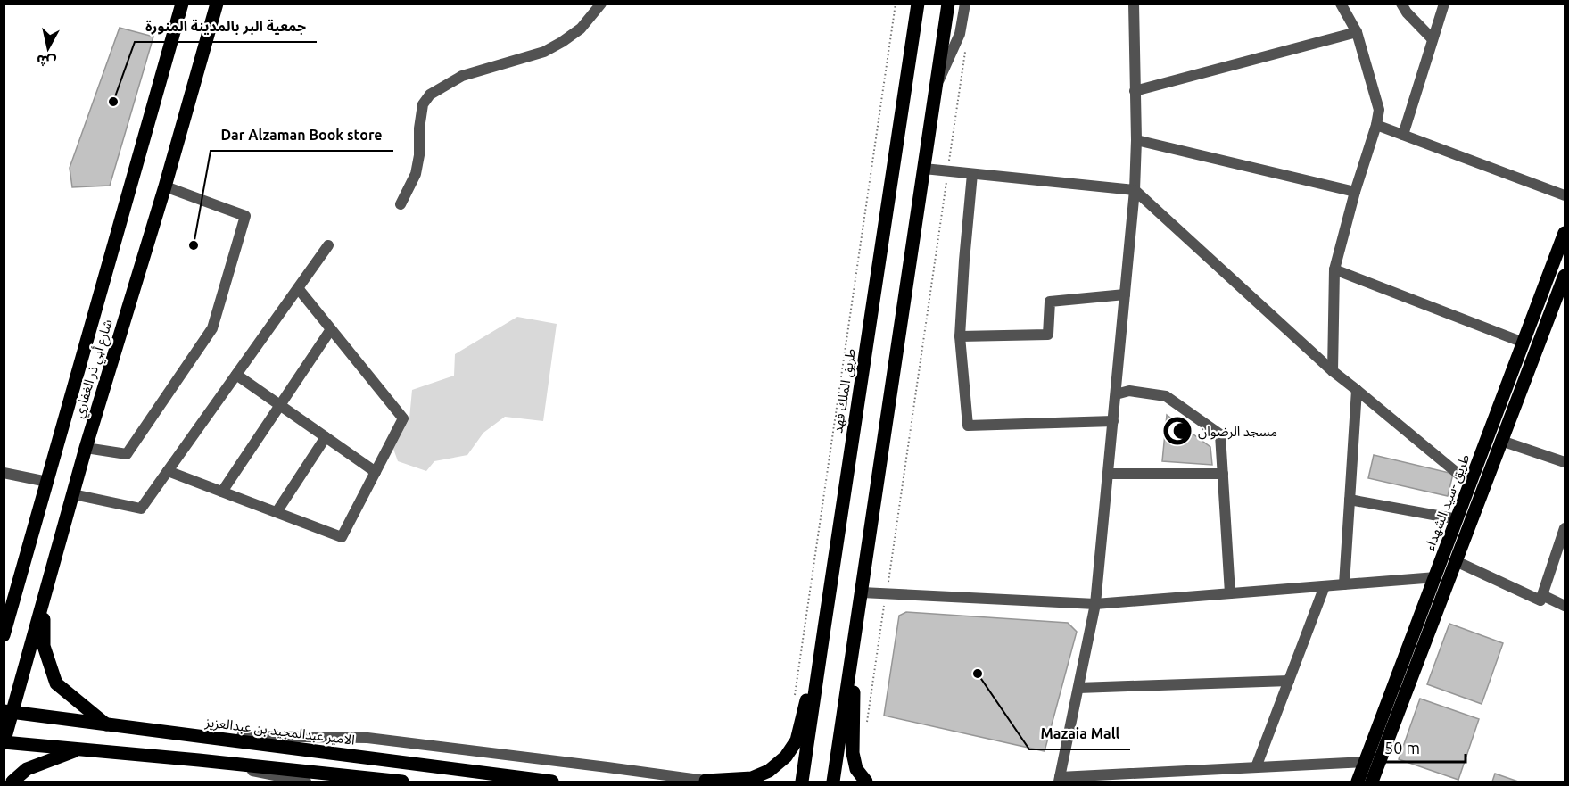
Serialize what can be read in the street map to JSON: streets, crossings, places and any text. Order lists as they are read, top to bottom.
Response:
{
  "streets": {
    "main road": [
      "شارع أبي ذر الغفاري",
      "طريق الملك فهد",
      "طريق -سيد الشهداء",
      "الامير عبدالمجيد بن عبدالعزيز"
    ]
  },
  "crossings": [
    ["شارع أبي ذر الغفاري", "الامير عبدالمجيد بن عبدالعزيز"]
  ],
  "places": {
    "other": ["جمعية البر بالمدينة المنورة", "Dar Alzaman Book store", "Mazaia Mall"],
    "mosque": ["مسجد الرضوان"]
  },
  "scale_bar": "50 m",
  "north": "bottom"
}
